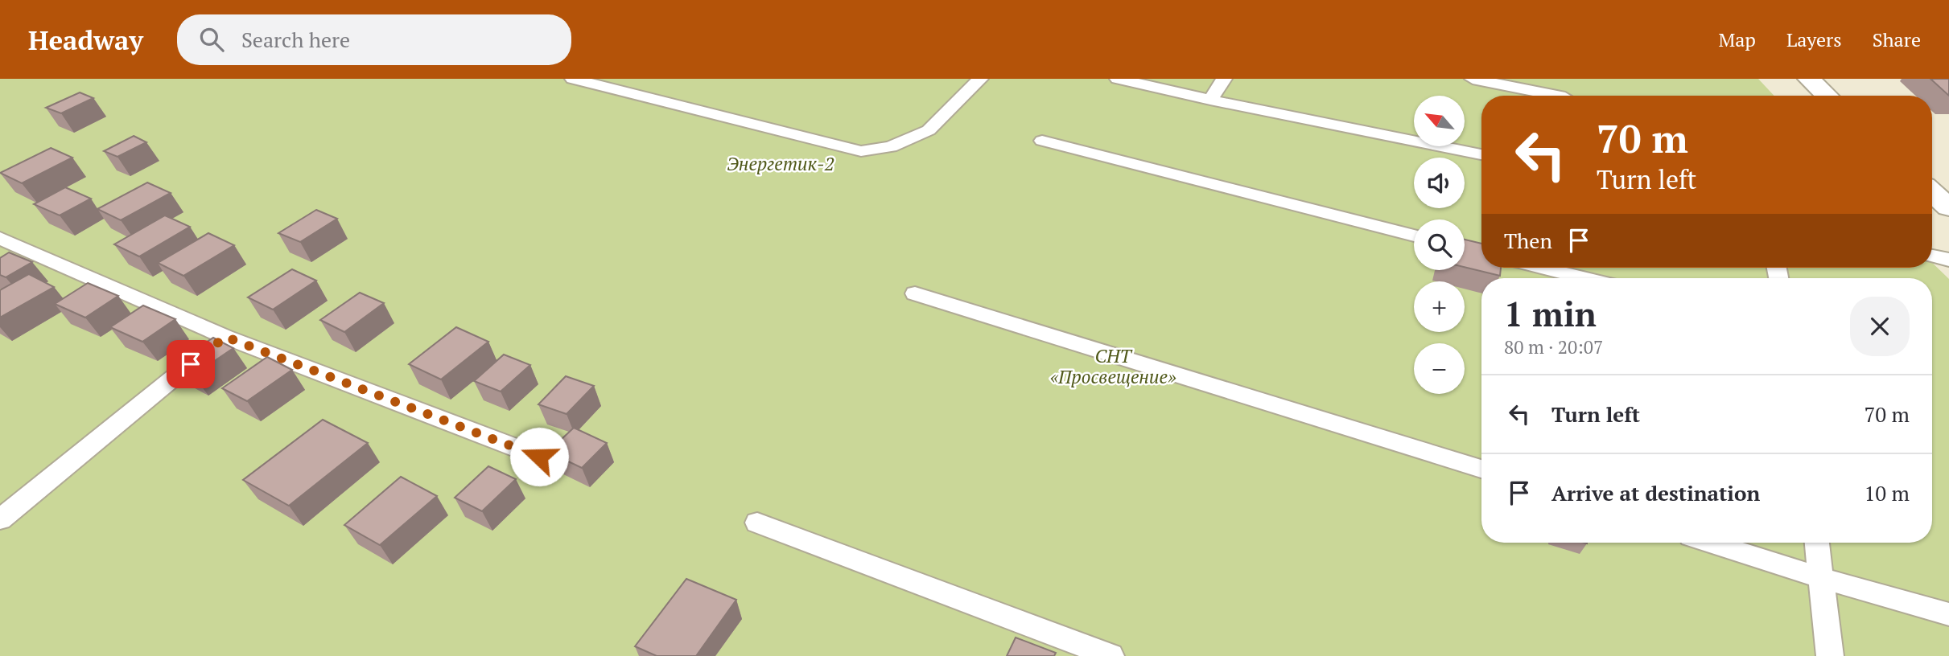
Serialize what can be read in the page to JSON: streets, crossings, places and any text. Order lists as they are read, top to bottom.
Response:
{
  "parks": ["Энергетик-2", "СНТ «Просвещение»"],
  "north": "top left",
  "page": {
    "header": "Headway",
    "search": "Search here",
    "nav": ["Map", "Layers", "Share"],
    "map_buttons": ["+", "−"],
    "turn": ["70 m", "Turn left"],
    "then": "Then",
    "heading": ["1 min", "80 m · 20:07"],
    "list": [
      {
        "name": "Turn left",
        "value": "70 m"
      },
      {
        "name": "Arrive at destination",
        "value": "10 m"
      }
    ]
  }
}
